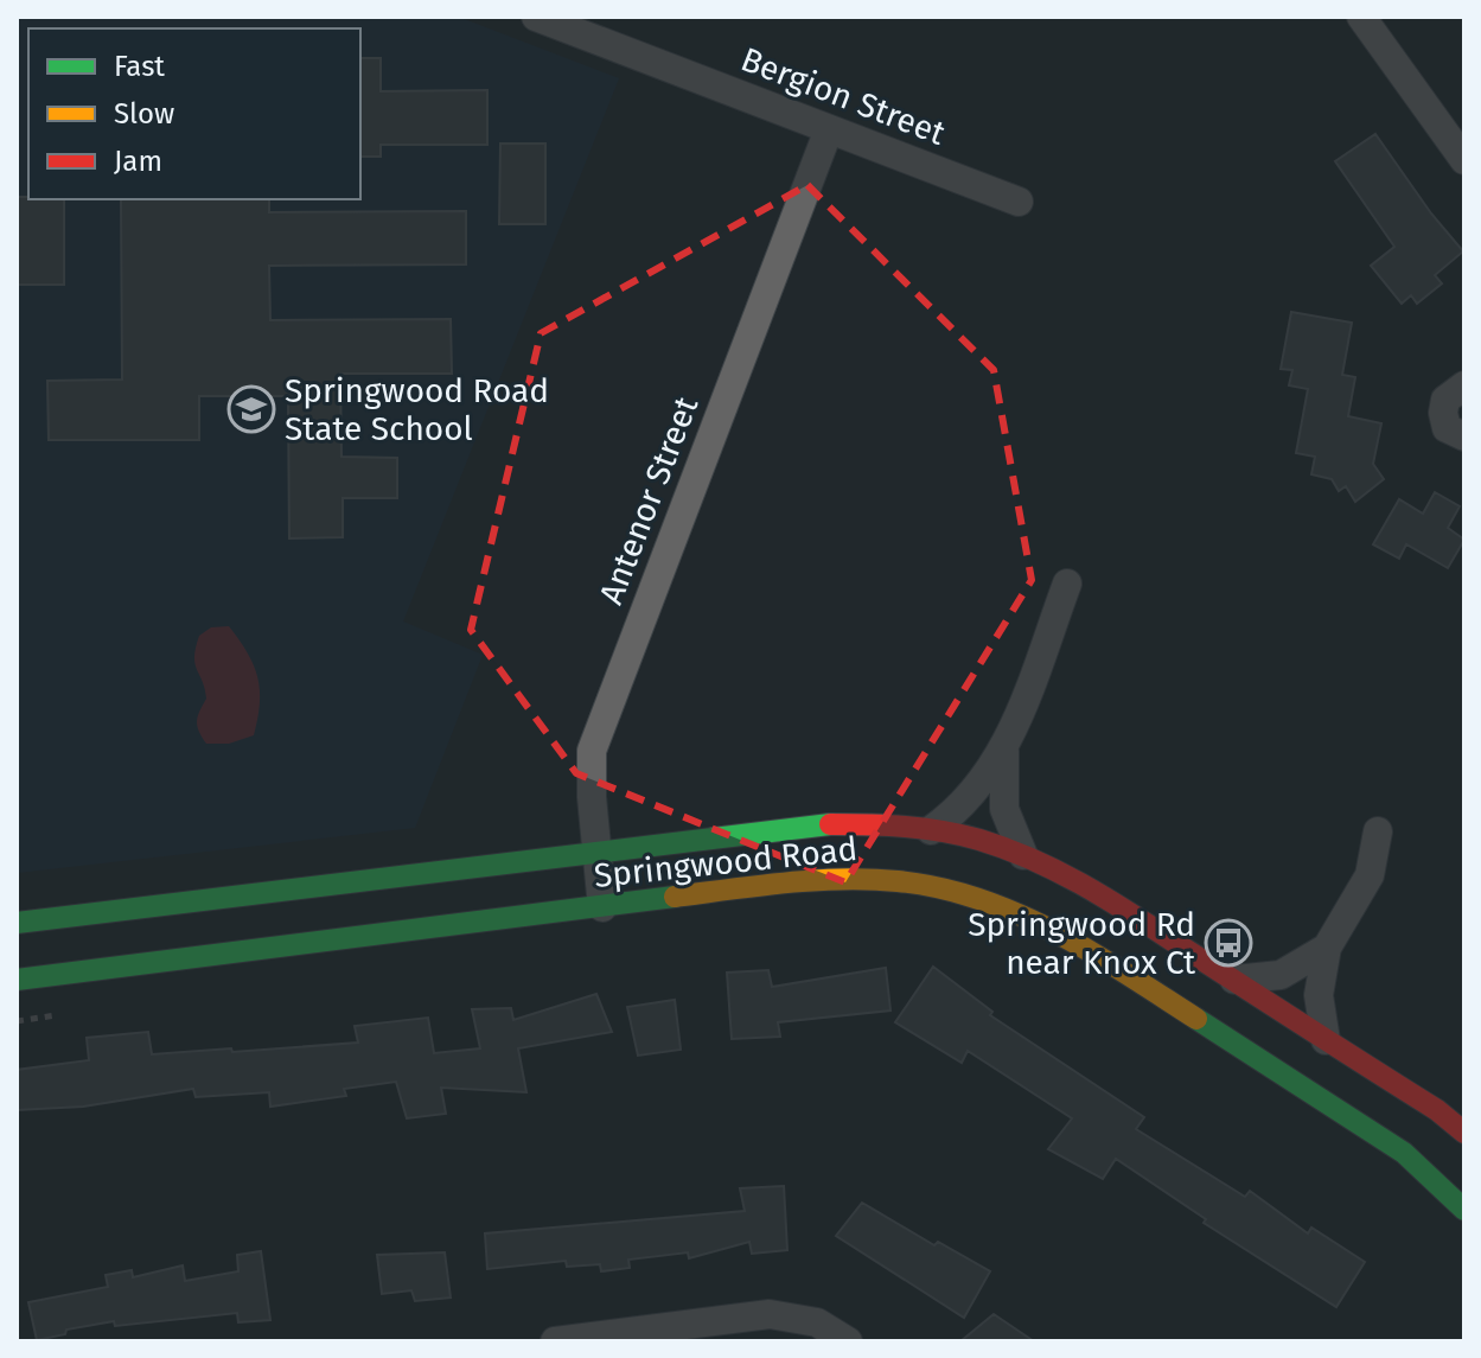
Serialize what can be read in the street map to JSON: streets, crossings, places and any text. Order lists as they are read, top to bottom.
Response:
{
  "streets": {
    "main road": ["Springwood Road"],
    "street": ["Bergion Street", "Antenor Street"]
  },
  "crossings": [
    ["Bergion Street", "Antenor Street"],
    ["Antenor Street", "Springwood Road"]
  ],
  "places": {
    "school or university": ["Springwood Road State School"],
    "bus stop": ["Springwood Rd near Knox Ct"]
  },
  "legend": ["Fast", "Slow", "Jam"]
}
